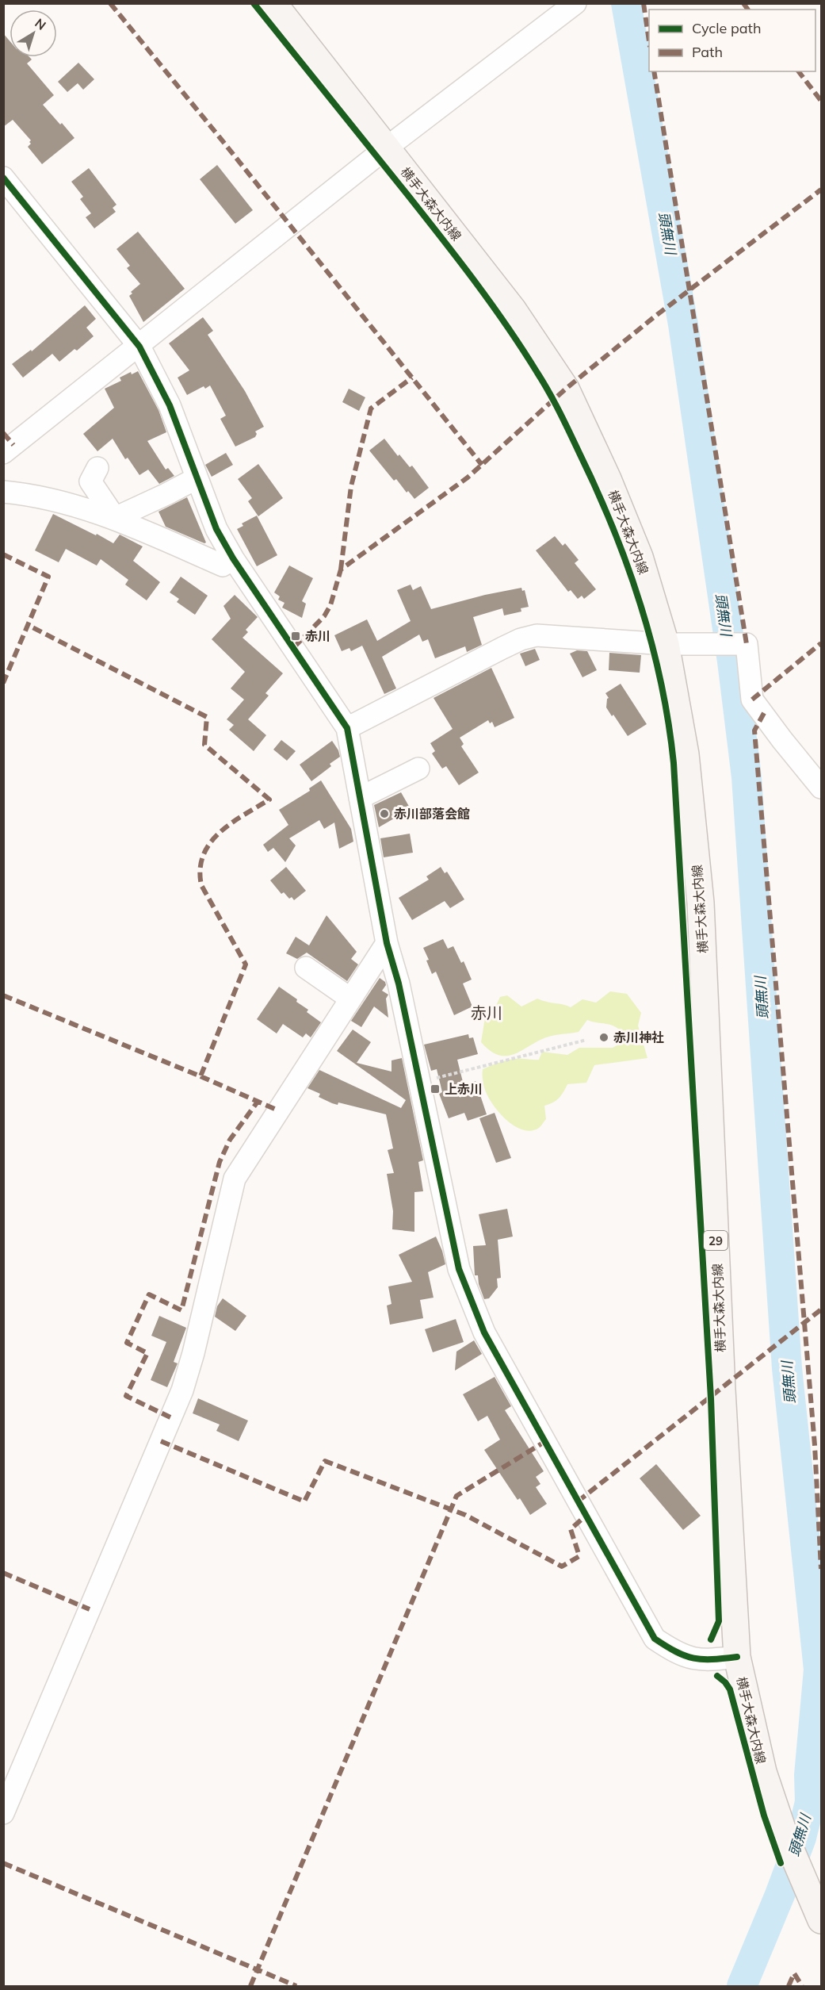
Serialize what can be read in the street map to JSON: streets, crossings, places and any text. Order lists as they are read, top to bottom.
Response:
{
  "streets": {
    "main road": ["横手大森大内線", "29"]
  },
  "districts": ["赤川"],
  "water": ["頭無川"],
  "places": {
    "transit": ["赤川", "上赤川"],
    "other": ["赤川部落会館", "赤川神社"]
  },
  "legend": ["Cycle path", "Path"],
  "north": "top right"
}
